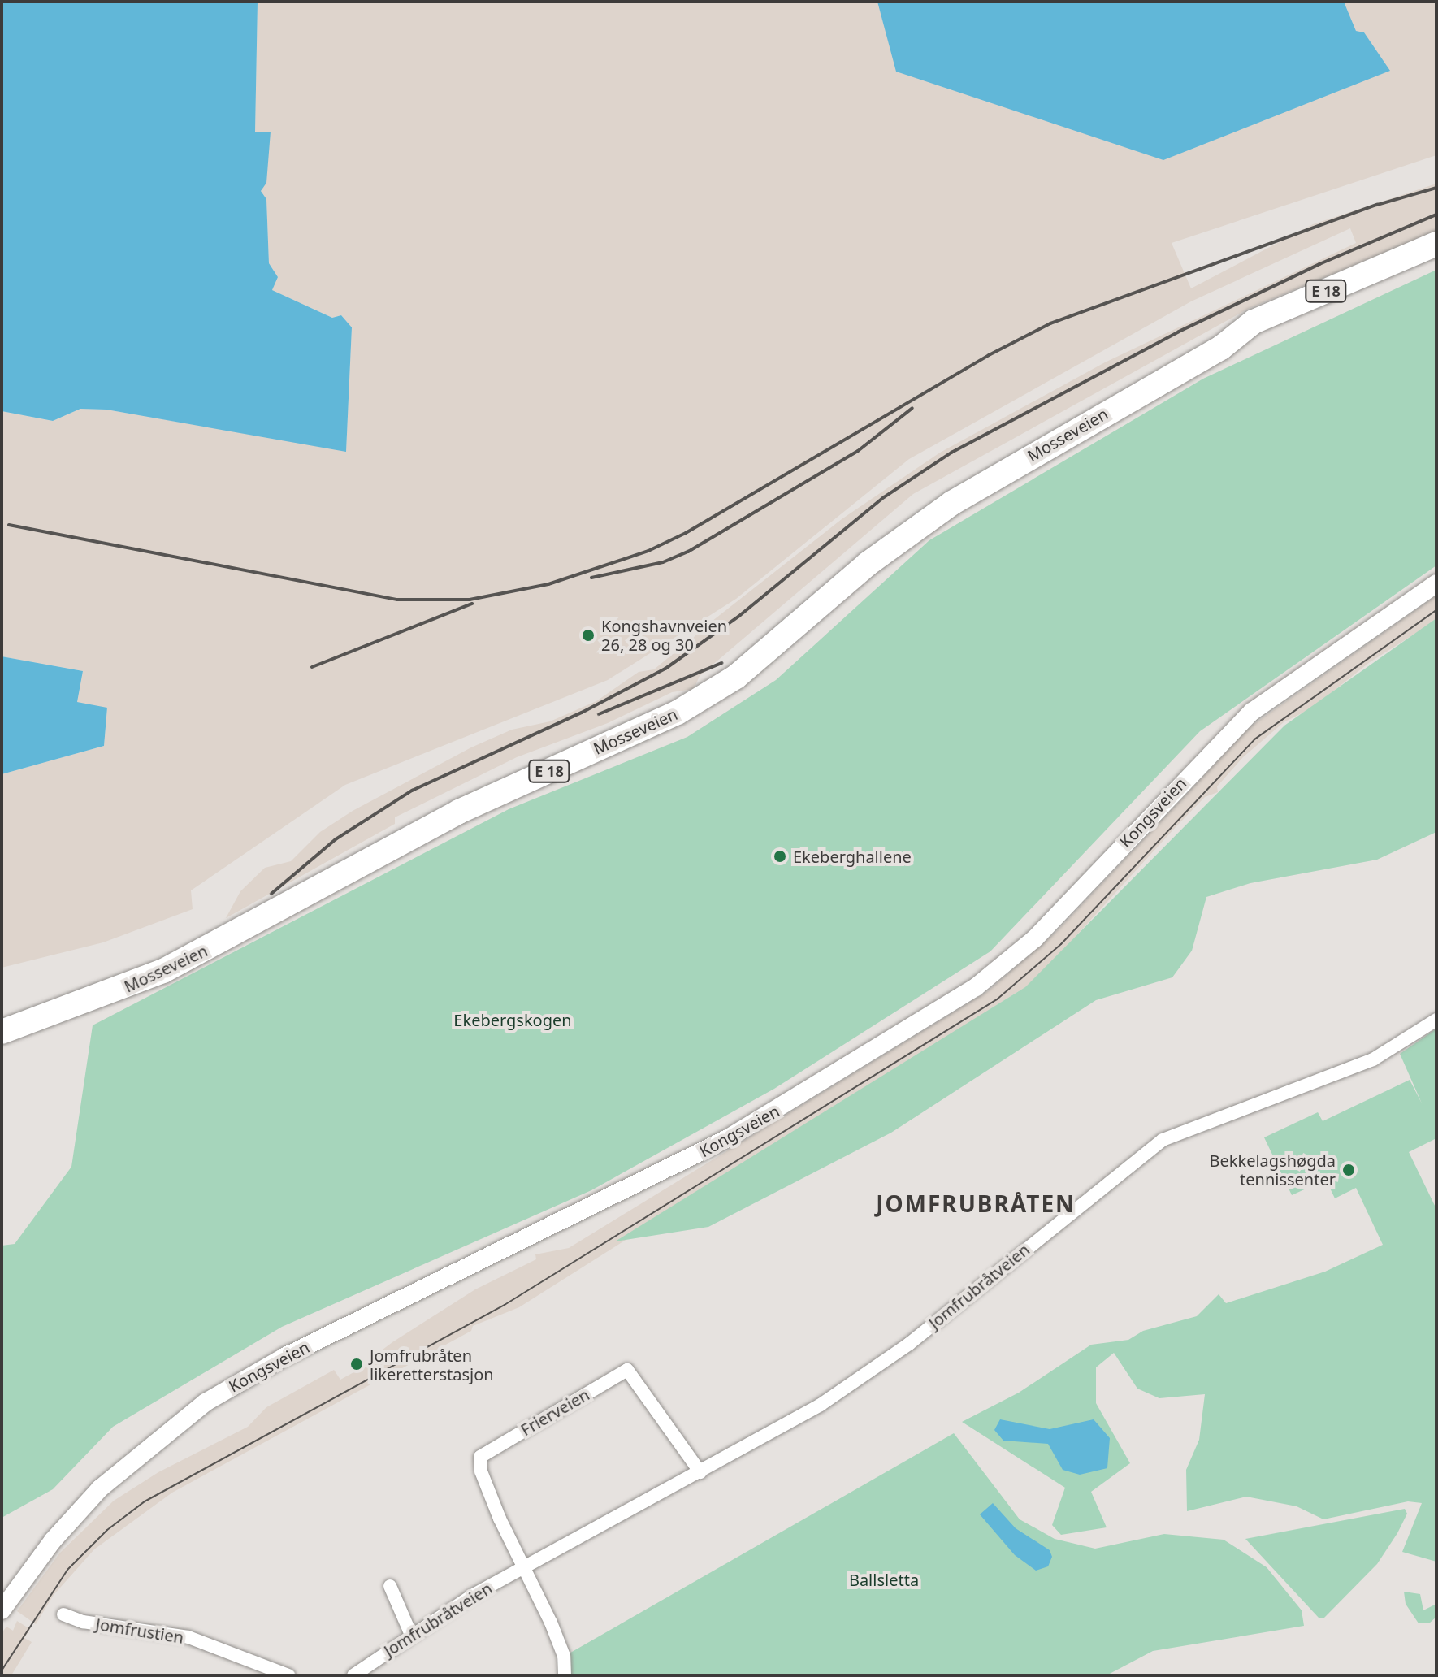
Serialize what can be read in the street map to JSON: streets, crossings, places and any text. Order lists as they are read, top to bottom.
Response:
{
  "streets": {
    "highway": ["E 18", "Mosseveien"],
    "main road": ["Kongsveien"],
    "street": ["Jomfrubråtveien", "Frierveien", "Jomfrustien"]
  },
  "crossings": [
    ["Jomfrubråtveien", "Frierveien"]
  ],
  "districts": ["JOMFRUBRÅTEN"],
  "parks": ["Ekebergskogen", "Ballsletta"],
  "places": [
    "Kongshavnveien 26, 28 og 30",
    "Ekeberghallene",
    "Bekkelagshøgda tennissenter",
    "Jomfrubråten likeretterstasjon"
  ]
}
